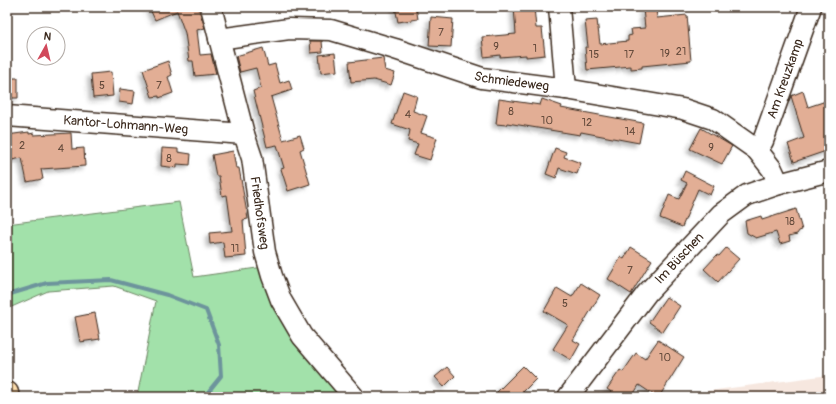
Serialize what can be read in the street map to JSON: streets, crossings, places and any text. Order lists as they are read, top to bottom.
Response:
{
  "streets": {
    "street": [
      "Am Kreuzkamp",
      "Schmiedeweg",
      "Kantor-Lohmann-Weg",
      "Friedhofsweg",
      "Im Büschen"
    ]
  },
  "crossings": [
    ["Am Kreuzkamp", "Schmiedeweg"],
    ["Schmiedeweg", "Friedhofsweg"],
    ["Schmiedeweg", "Im Büschen"],
    ["Kantor-Lohmann-Weg", "Friedhofsweg"]
  ],
  "house_numbers": [
    "7",
    "9",
    "1",
    "21",
    "19",
    "15",
    "17",
    "5",
    "7",
    "8",
    "4",
    "10",
    "12",
    "14",
    "2",
    "9",
    "4",
    "8",
    "18",
    "11",
    "7",
    "5",
    "10"
  ],
  "north": "top"
}
